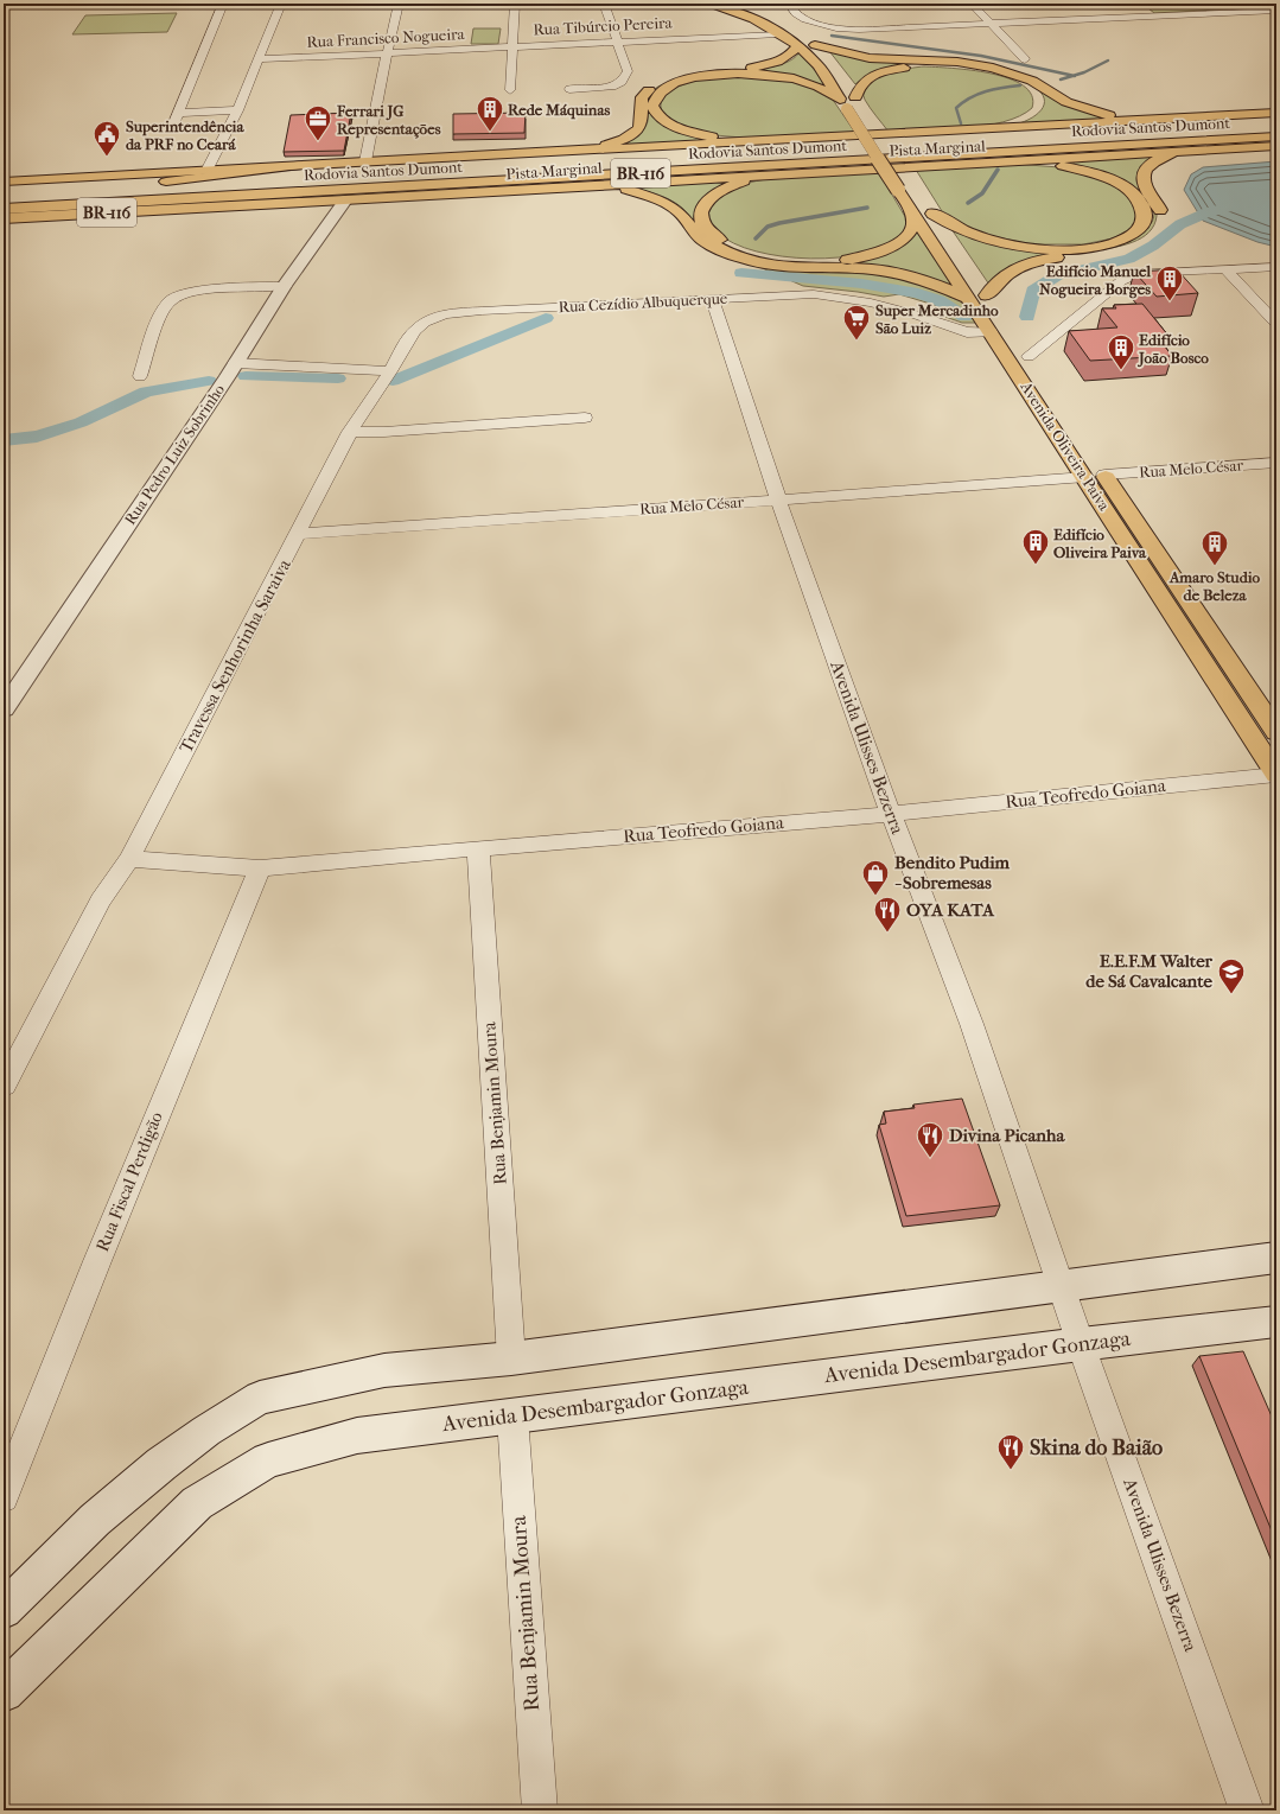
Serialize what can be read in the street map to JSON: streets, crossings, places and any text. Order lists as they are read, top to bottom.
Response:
{
  "streets": {
    "main road": [
      "Rodovia Santos Dumont",
      "Pista Marginal",
      "BR-116",
      "Avenida Oliveira Paiva",
      "Rua Pedro Luiz Sobrinho",
      "Avenida Desembargador Gonzaga"
    ],
    "street": [
      "Rua Tibúrcio Pereira",
      "Rua Francisco Nogueira",
      "Rua Cezídio Albuquerque",
      "Rua Melo César",
      "Travessa Senhorinha Saraiva",
      "Avenida Ulisses Bezerra",
      "Rua Teofredo Goiana",
      "Rua Benjamin Moura",
      "Rua Fiscal Perdigão"
    ]
  },
  "crossings": [
    ["Rua Tibúrcio Pereira", "Rua Francisco Nogueira"],
    ["Rua Tibúrcio Pereira", "Avenida Oliveira Paiva"],
    ["Pista Marginal", "Rua Pedro Luiz Sobrinho"],
    ["Rua Cezídio Albuquerque", "Avenida Oliveira Paiva"],
    ["Rua Cezídio Albuquerque", "Travessa Senhorinha Saraiva"],
    ["Rua Cezídio Albuquerque", "Avenida Ulisses Bezerra"],
    ["Avenida Oliveira Paiva", "Rua Melo César"],
    ["Avenida Oliveira Paiva", "Rua Teofredo Goiana"],
    ["Rua Melo César", "Travessa Senhorinha Saraiva"],
    ["Rua Melo César", "Avenida Ulisses Bezerra"],
    ["Travessa Senhorinha Saraiva", "Rua Teofredo Goiana"],
    ["Avenida Ulisses Bezerra", "Rua Teofredo Goiana"],
    ["Avenida Ulisses Bezerra", "Avenida Desembargador Gonzaga"],
    ["Rua Teofredo Goiana", "Rua Benjamin Moura"],
    ["Rua Teofredo Goiana", "Rua Fiscal Perdigão"],
    ["Rua Benjamin Moura", "Avenida Desembargador Gonzaga"]
  ],
  "places": {
    "building": [
      "Rede Máquinas",
      "Edifício Manuel Nogueira Borges",
      "Edifício João Bosco",
      "Edifício Oliveira Paiva",
      "Amaro Studio de Beleza"
    ],
    "office": ["Ferrari JG Representações"],
    "public building": ["Superintendência da PRF no Ceará"],
    "supermarket": ["Super Mercadinho São Luiz"],
    "shop": ["Bendito Pudim - Sobremesas"],
    "restaurant": ["OYA KATA", "Divina Picanha", "Skina do Baião"],
    "school or university": ["E.E.F.M Walter de Sá Cavalcante"]
  }
}
